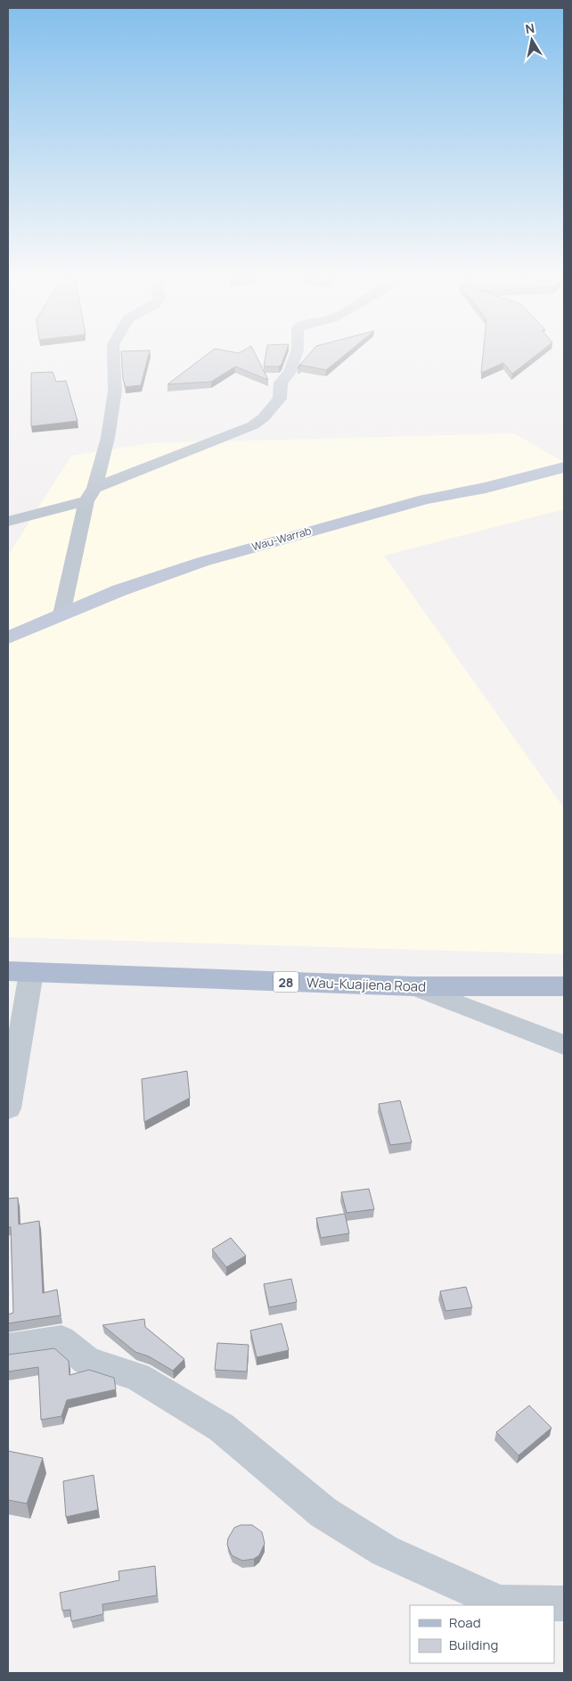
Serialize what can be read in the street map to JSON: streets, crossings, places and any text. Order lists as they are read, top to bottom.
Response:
{
  "streets": {
    "main road": ["Wau-Warrab", "28", "Wau-Kuajiena Road"]
  },
  "legend": ["Road", "Building"],
  "north": "top"
}
